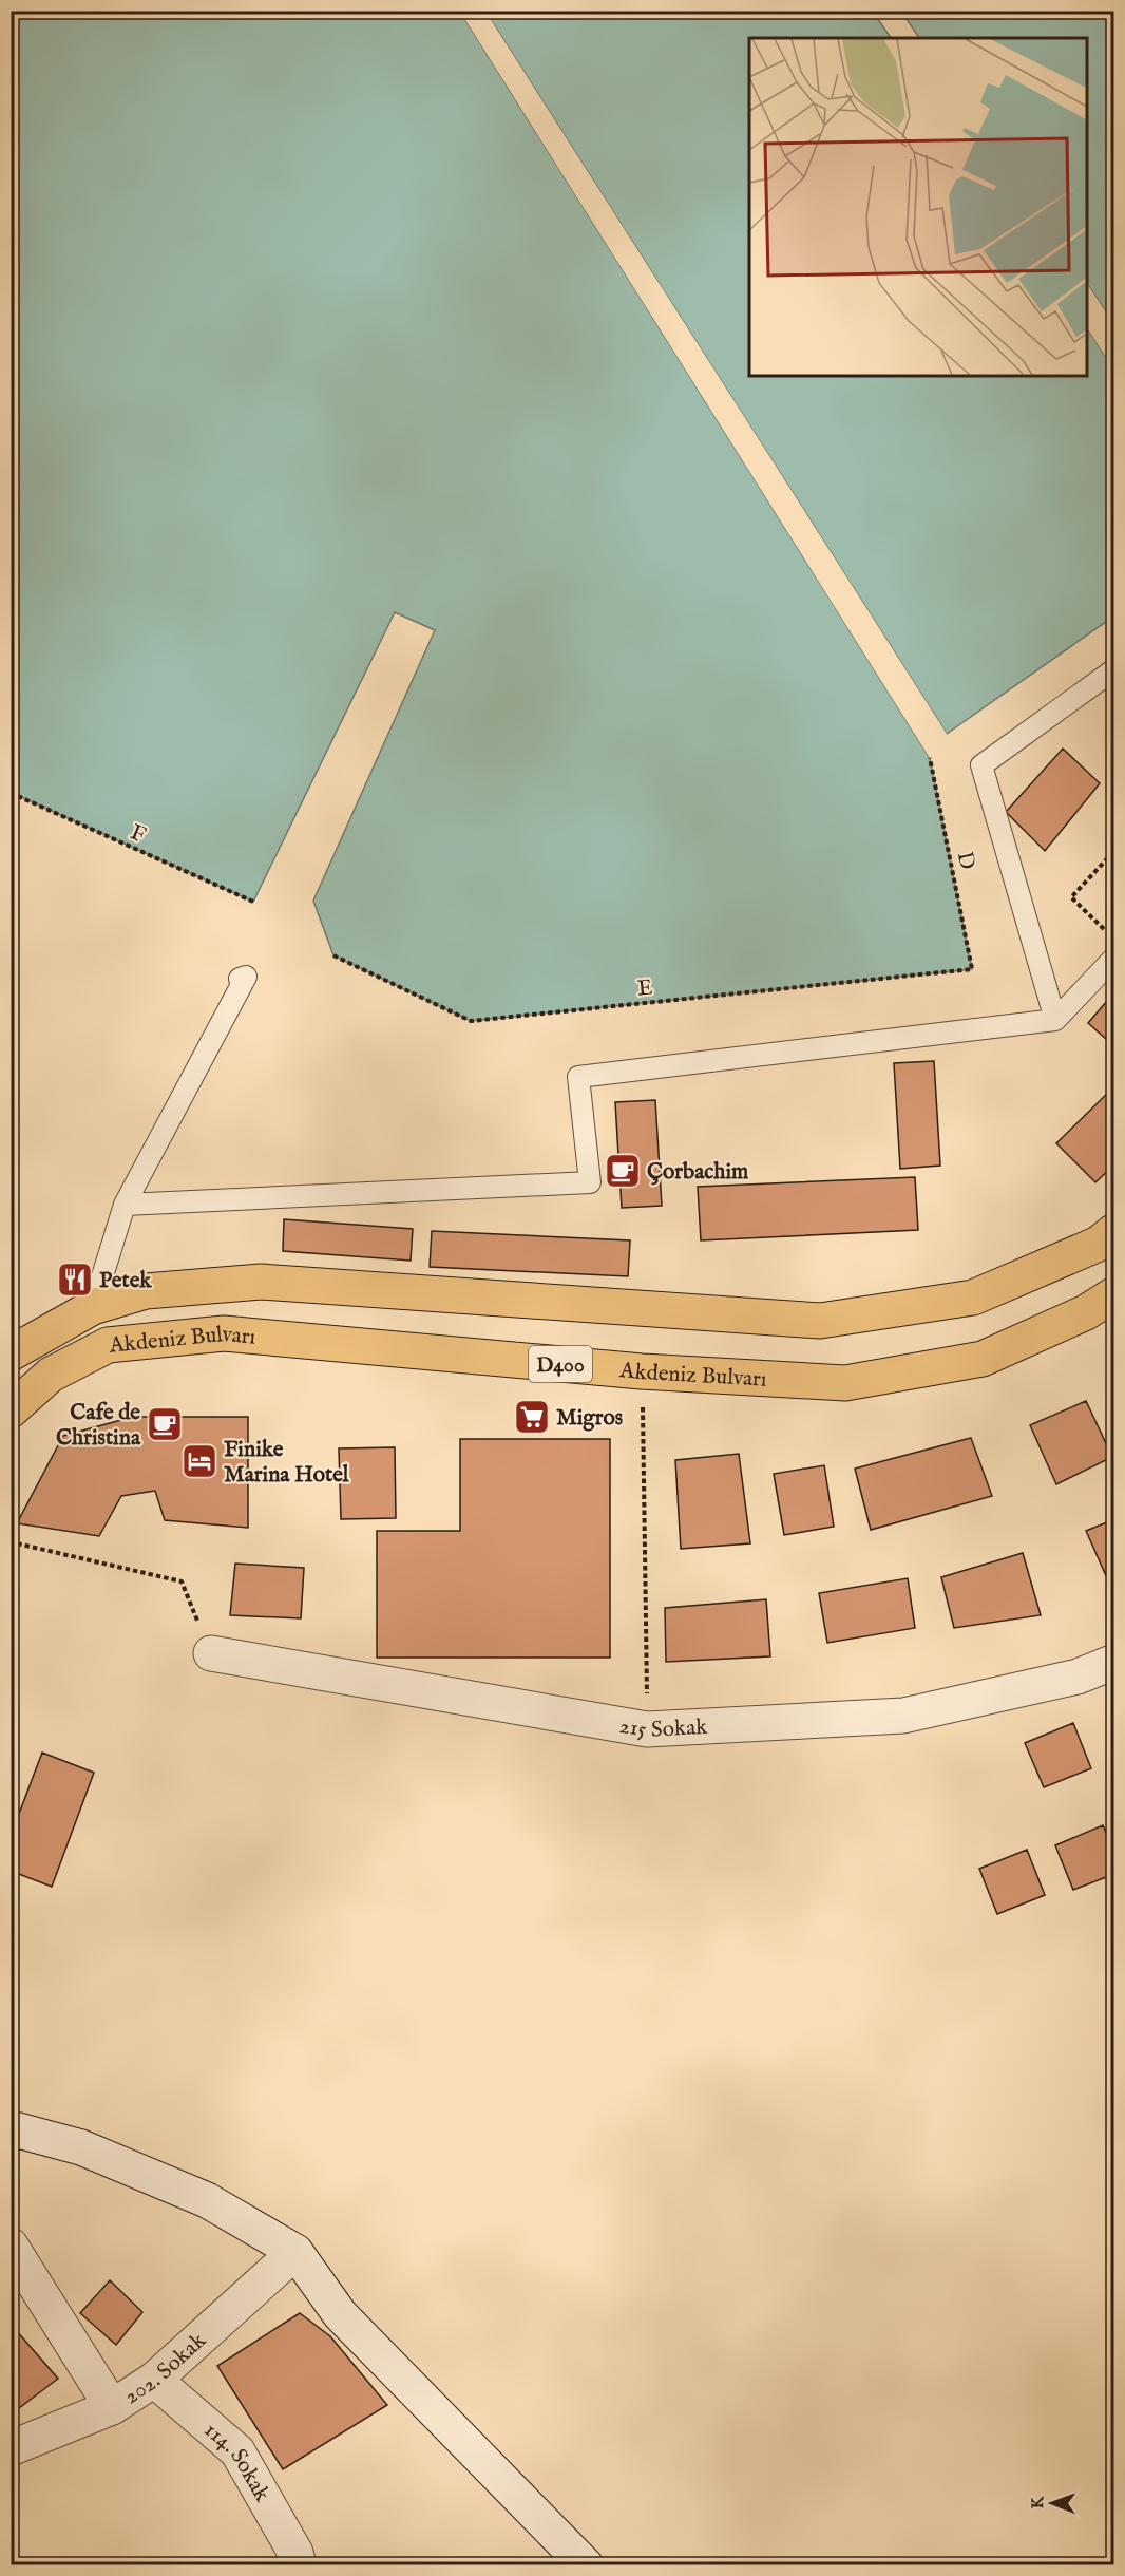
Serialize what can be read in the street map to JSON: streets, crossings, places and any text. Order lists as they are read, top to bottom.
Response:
{
  "streets": {
    "highway": ["Akdeniz Bulvarı", "D400"],
    "street": ["215 Sokak", "202. Sokak", "114. Sokak"],
    "path": ["F", "D", "E"]
  },
  "crossings": [
    ["D", "E"],
    ["202. Sokak", "114. Sokak"]
  ],
  "places": {
    "cafe": ["Çorbachim", "Cafe de Christina"],
    "restaurant": ["Petek"],
    "supermarket": ["Migros"],
    "hotel": ["Finike Marina Hotel"]
  },
  "north": "left"
}
